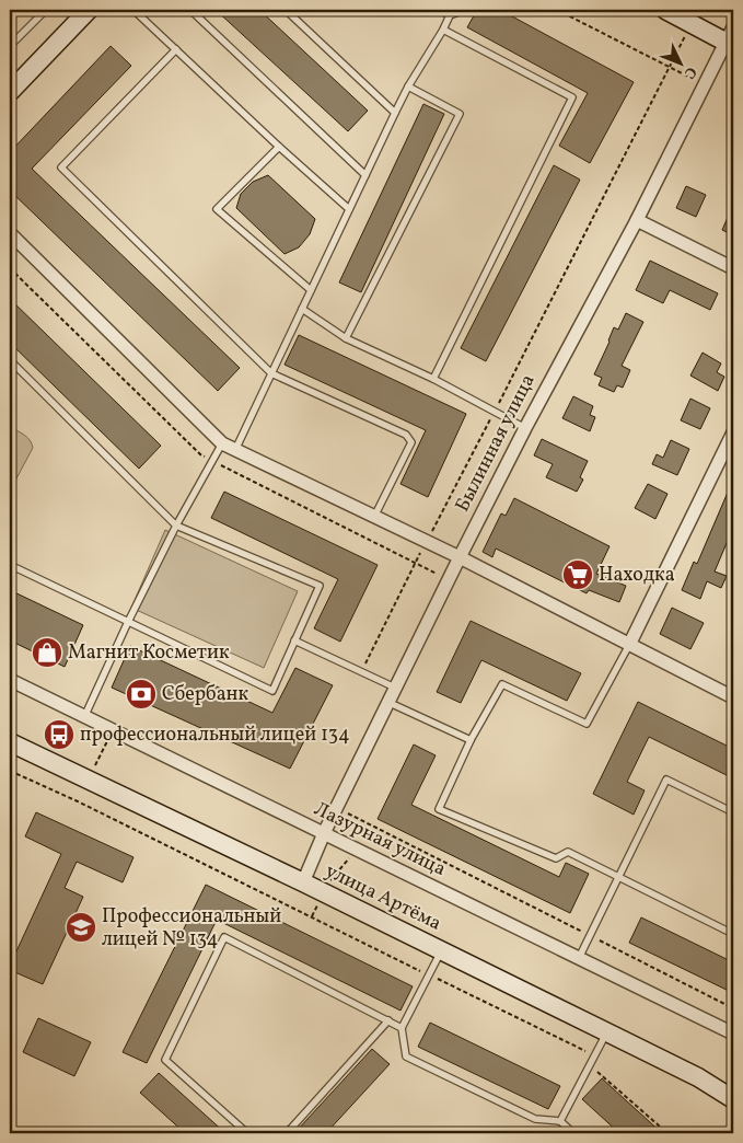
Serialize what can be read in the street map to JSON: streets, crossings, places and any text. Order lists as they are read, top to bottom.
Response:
{
  "streets": {
    "main road": ["улица Артёма"],
    "street": ["Былинная улица", "Лазурная улица"]
  },
  "crossings": [
    ["Былинная улица", "Лазурная улица"],
    ["Былинная улица", "улица Артёма"]
  ],
  "places": {
    "supermarket": ["Находка"],
    "shop": ["Магнит Косметик"],
    "bank": ["Сбербанк"],
    "bus stop": ["профессиональный лицей 134"],
    "school or university": ["Профессиональный лицей № 134"]
  },
  "north": "bottom right"
}
